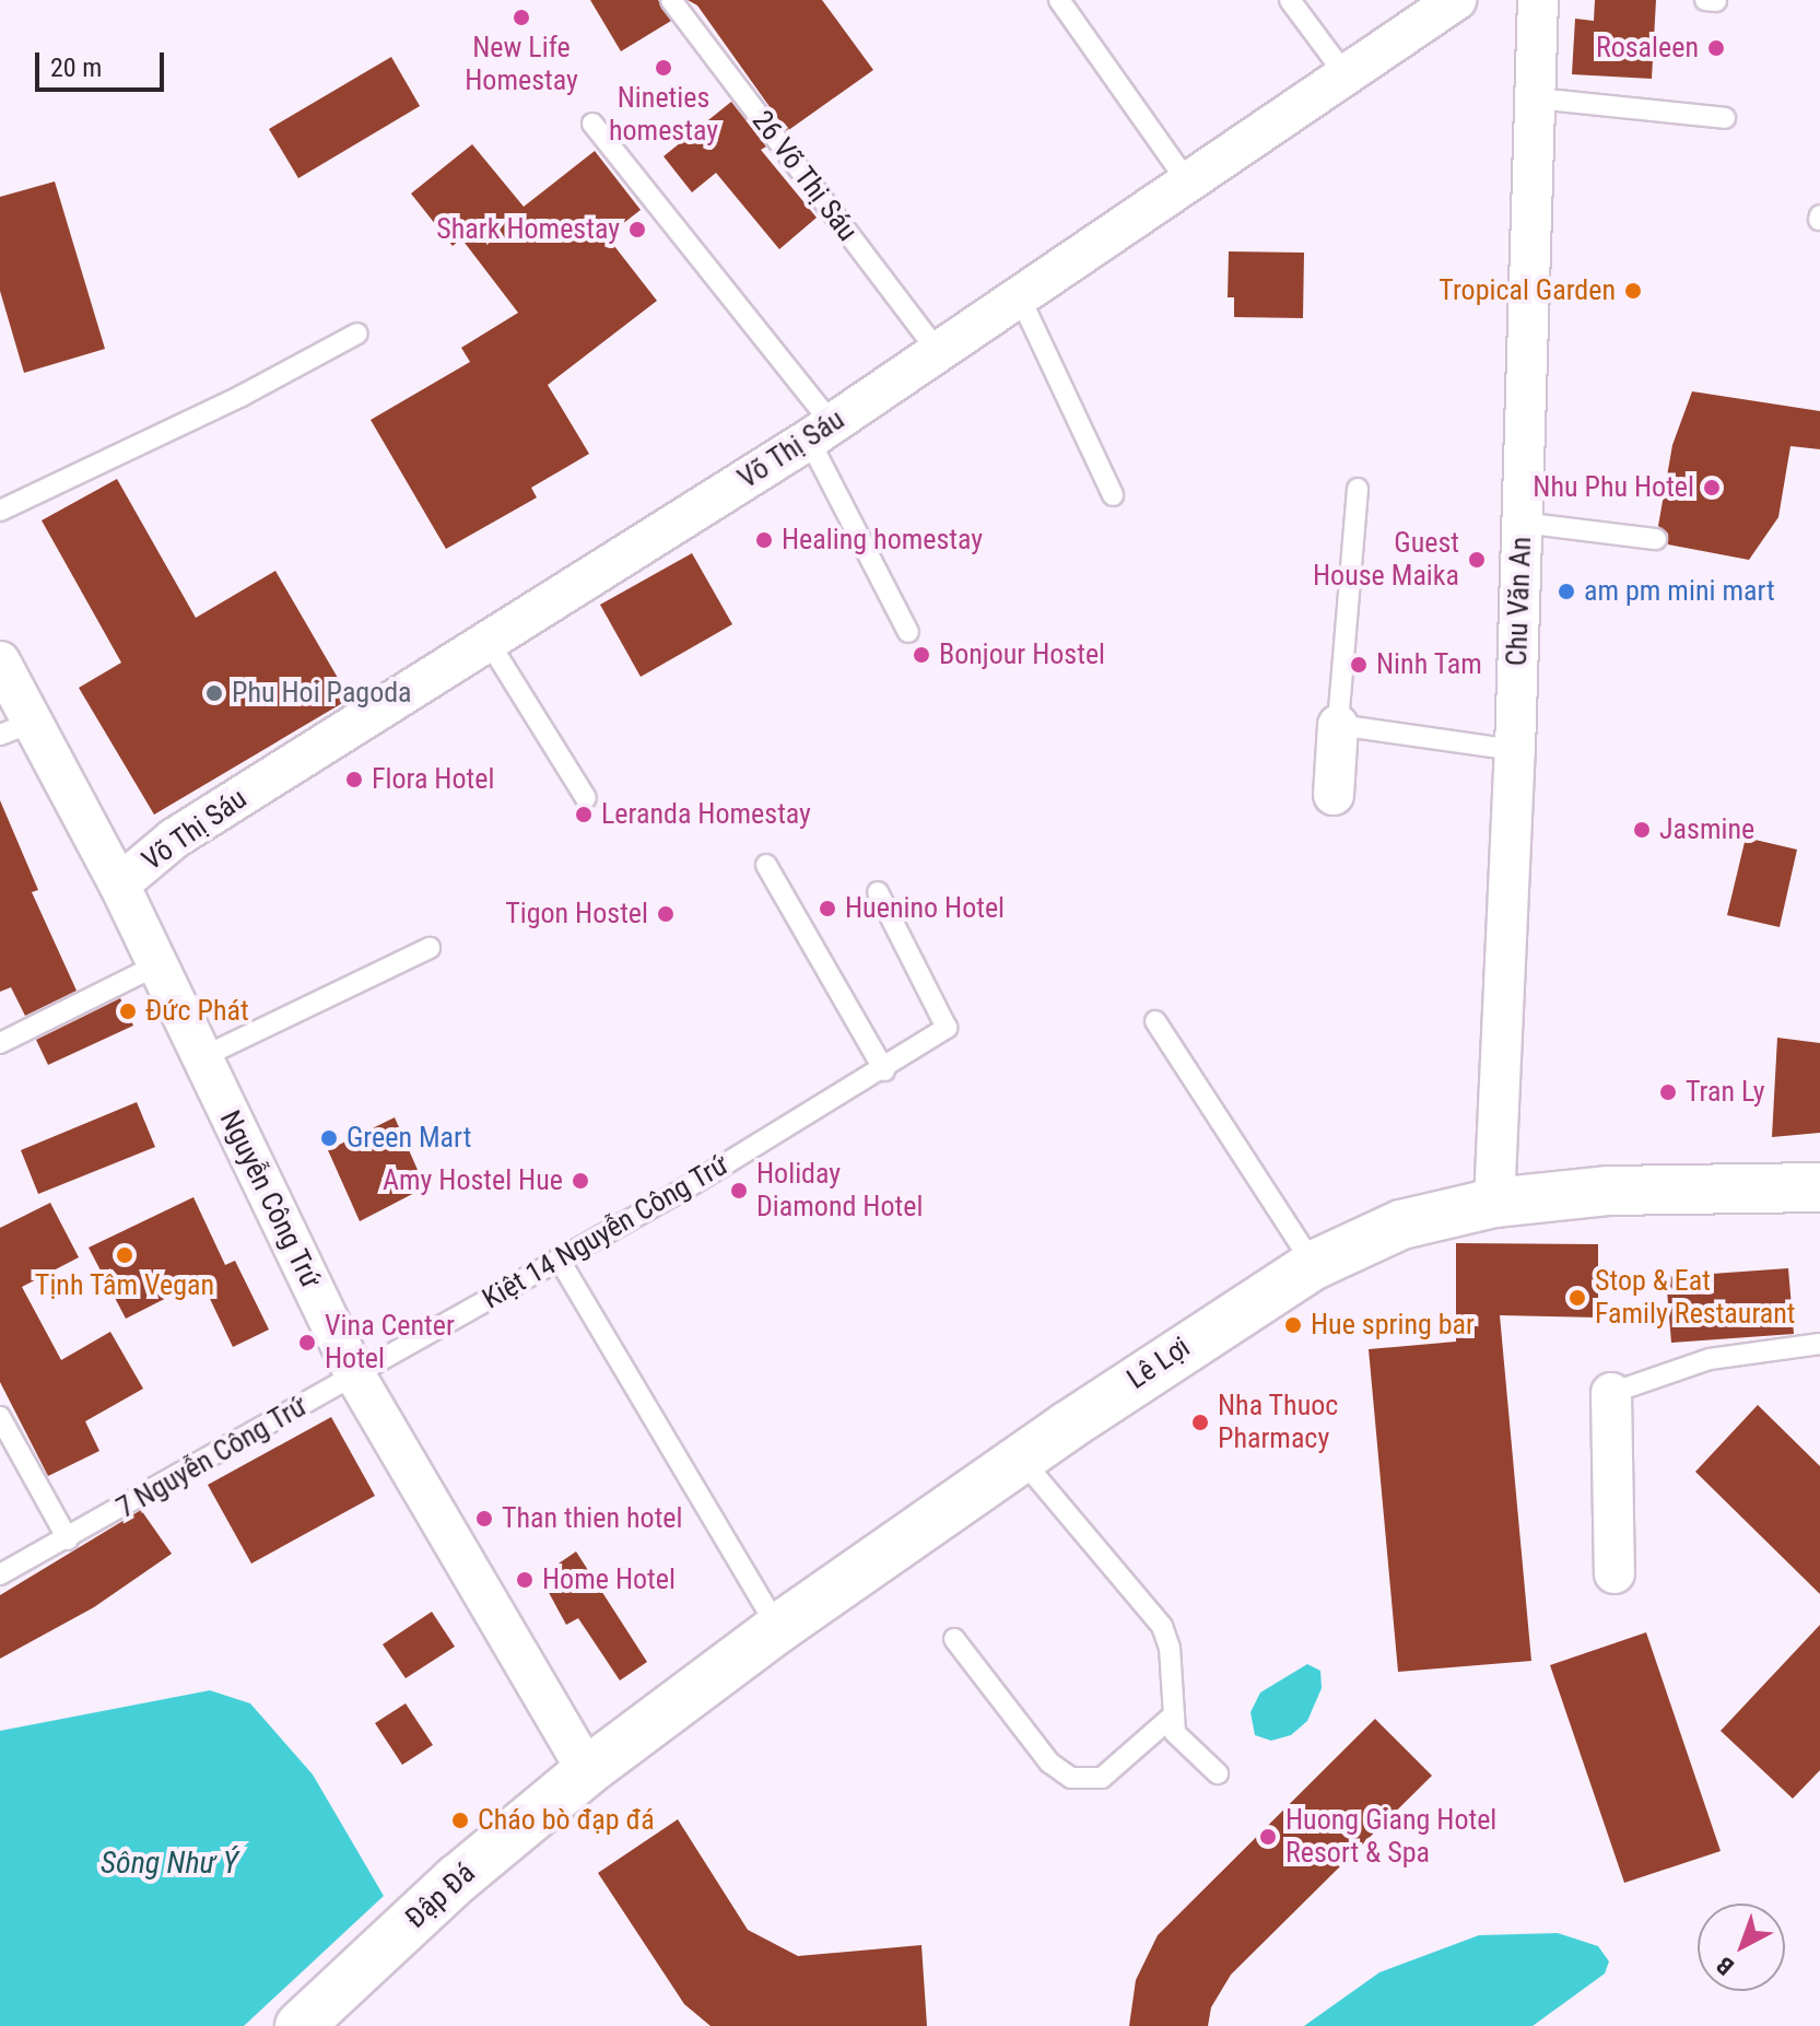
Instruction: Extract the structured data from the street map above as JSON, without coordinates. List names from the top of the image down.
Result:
{
  "streets": {
    "main road": ["Lê Lợi", "Đập Đá"],
    "street": ["Võ Thị Sáu", "Chu Văn An", "Nguyễn Công Trứ"],
    "lane": ["26 Võ Thị Sáu", "Kiệt 14 Nguyễn Công Trứ", "7 Nguyễn Công Trứ"]
  },
  "crossings": [
    ["26 Võ Thị Sáu", "Võ Thị Sáu"],
    ["Võ Thị Sáu", "Nguyễn Công Trứ"],
    ["Chu Văn An", "Lê Lợi"],
    ["Nguyễn Công Trứ", "Kiệt 14 Nguyễn Công Trứ"],
    ["Nguyễn Công Trứ", "Lê Lợi"],
    ["Nguyễn Công Trứ", "7 Nguyễn Công Trứ"],
    ["Nguyễn Công Trứ", "Đập Đá"],
    ["Kiệt 14 Nguyễn Công Trứ", "7 Nguyễn Công Trứ"],
    ["Lê Lợi", "Đập Đá"]
  ],
  "water": ["Sông Như Ý"],
  "places": [
    "New Life Homestay",
    "Rosaleen",
    "Nineties homestay",
    "Shark Homestay",
    "Tropical Garden",
    "Nhu Phu Hotel",
    "Healing homestay",
    "Guest House Maika",
    "am pm mini mart",
    "Bonjour Hostel",
    "Ninh Tam",
    "Phu Hoi Pagoda",
    "Flora Hotel",
    "Leranda Homestay",
    "Jasmine",
    "Huenino Hotel",
    "Tigon Hostel",
    "Đức Phát",
    "Tran Ly",
    "Green Mart",
    "Amy Hostel Hue",
    "Holiday Diamond Hotel",
    "Tịnh Tâm Vegan",
    "Stop & Eat Family Restaurant",
    "Hue spring bar",
    "Vina Center Hotel",
    "Nha Thuoc Pharmacy",
    "Than thien hotel",
    "Home Hotel",
    "Cháo bò đạp đá",
    "Huong Giang Hotel Resort & Spa"
  ],
  "scale_bar": "20 m",
  "north": "bottom left"
}
